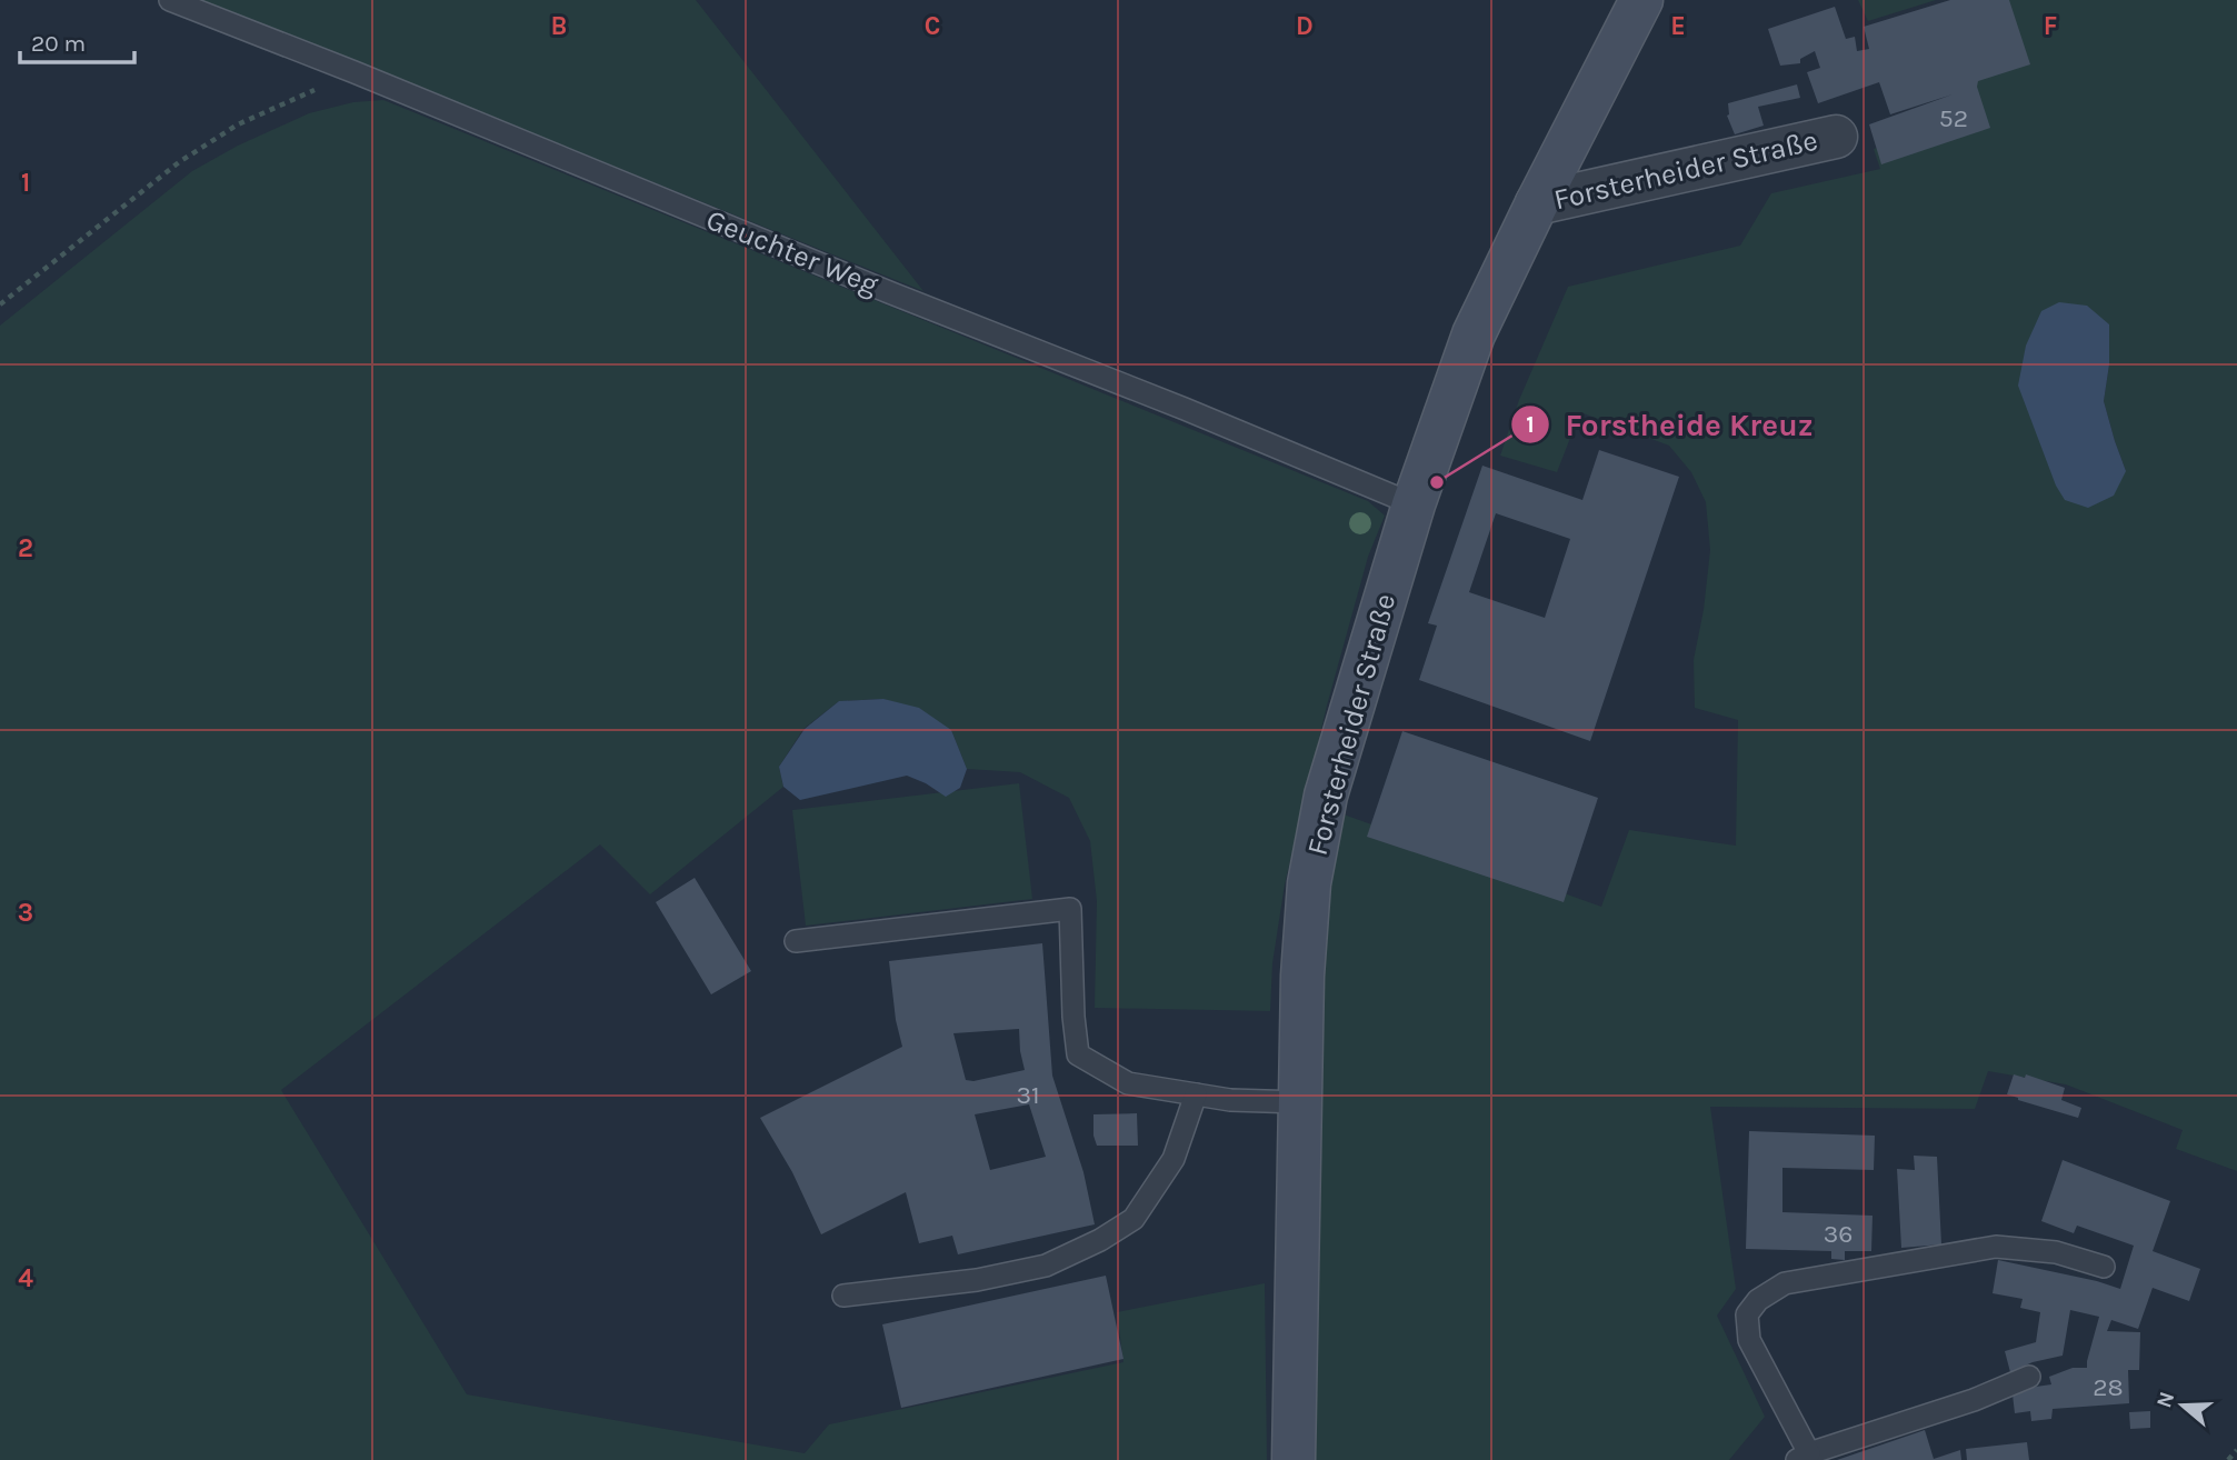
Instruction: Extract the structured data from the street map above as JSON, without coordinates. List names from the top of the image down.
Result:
{
  "streets": {
    "street": ["Forsterheider Straße"],
    "lane": ["Geuchter Weg"]
  },
  "crossings": [
    ["Forsterheider Straße", "Geuchter Weg"]
  ],
  "places": ["Forstheide Kreuz"],
  "house_numbers": [
    "52",
    "31",
    "36",
    "28"
  ],
  "scale_bar": "20 m",
  "north": "left",
  "grid": {
    "columns": [
      "B",
      "C",
      "D",
      "E",
      "F"
    ],
    "rows": [
      "1",
      "2",
      "3",
      "4"
    ]
  }
}
